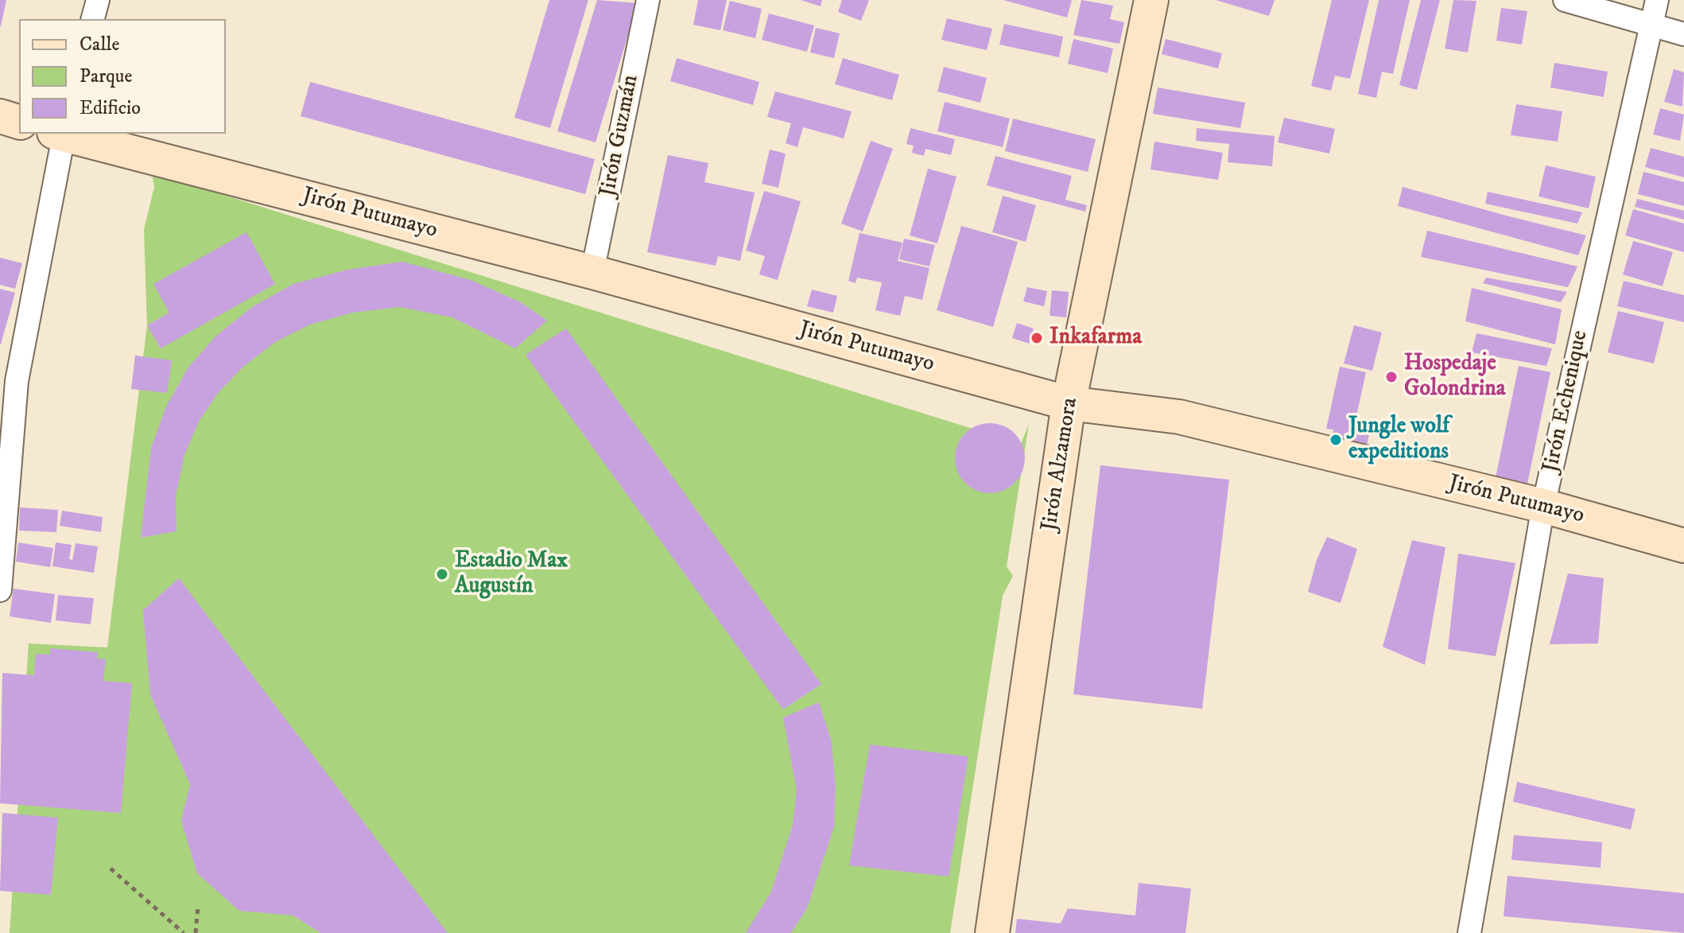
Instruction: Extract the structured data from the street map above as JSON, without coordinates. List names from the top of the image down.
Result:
{
  "streets": {
    "street": [
      "Jirón Guzmán",
      "Jirón Putumayo",
      "Jirón Echenique",
      "Jirón Alzamora"
    ]
  },
  "crossings": [
    ["Jirón Guzmán", "Jirón Putumayo"],
    ["Jirón Putumayo", "Jirón Echenique"],
    ["Jirón Putumayo", "Jirón Alzamora"]
  ],
  "places": [
    "Inkafarma",
    "Hospedaje Golondrina",
    "Jungle wolf expeditions",
    "Estadio Max Augustín"
  ],
  "legend": ["Calle", "Parque", "Edificio"]
}
